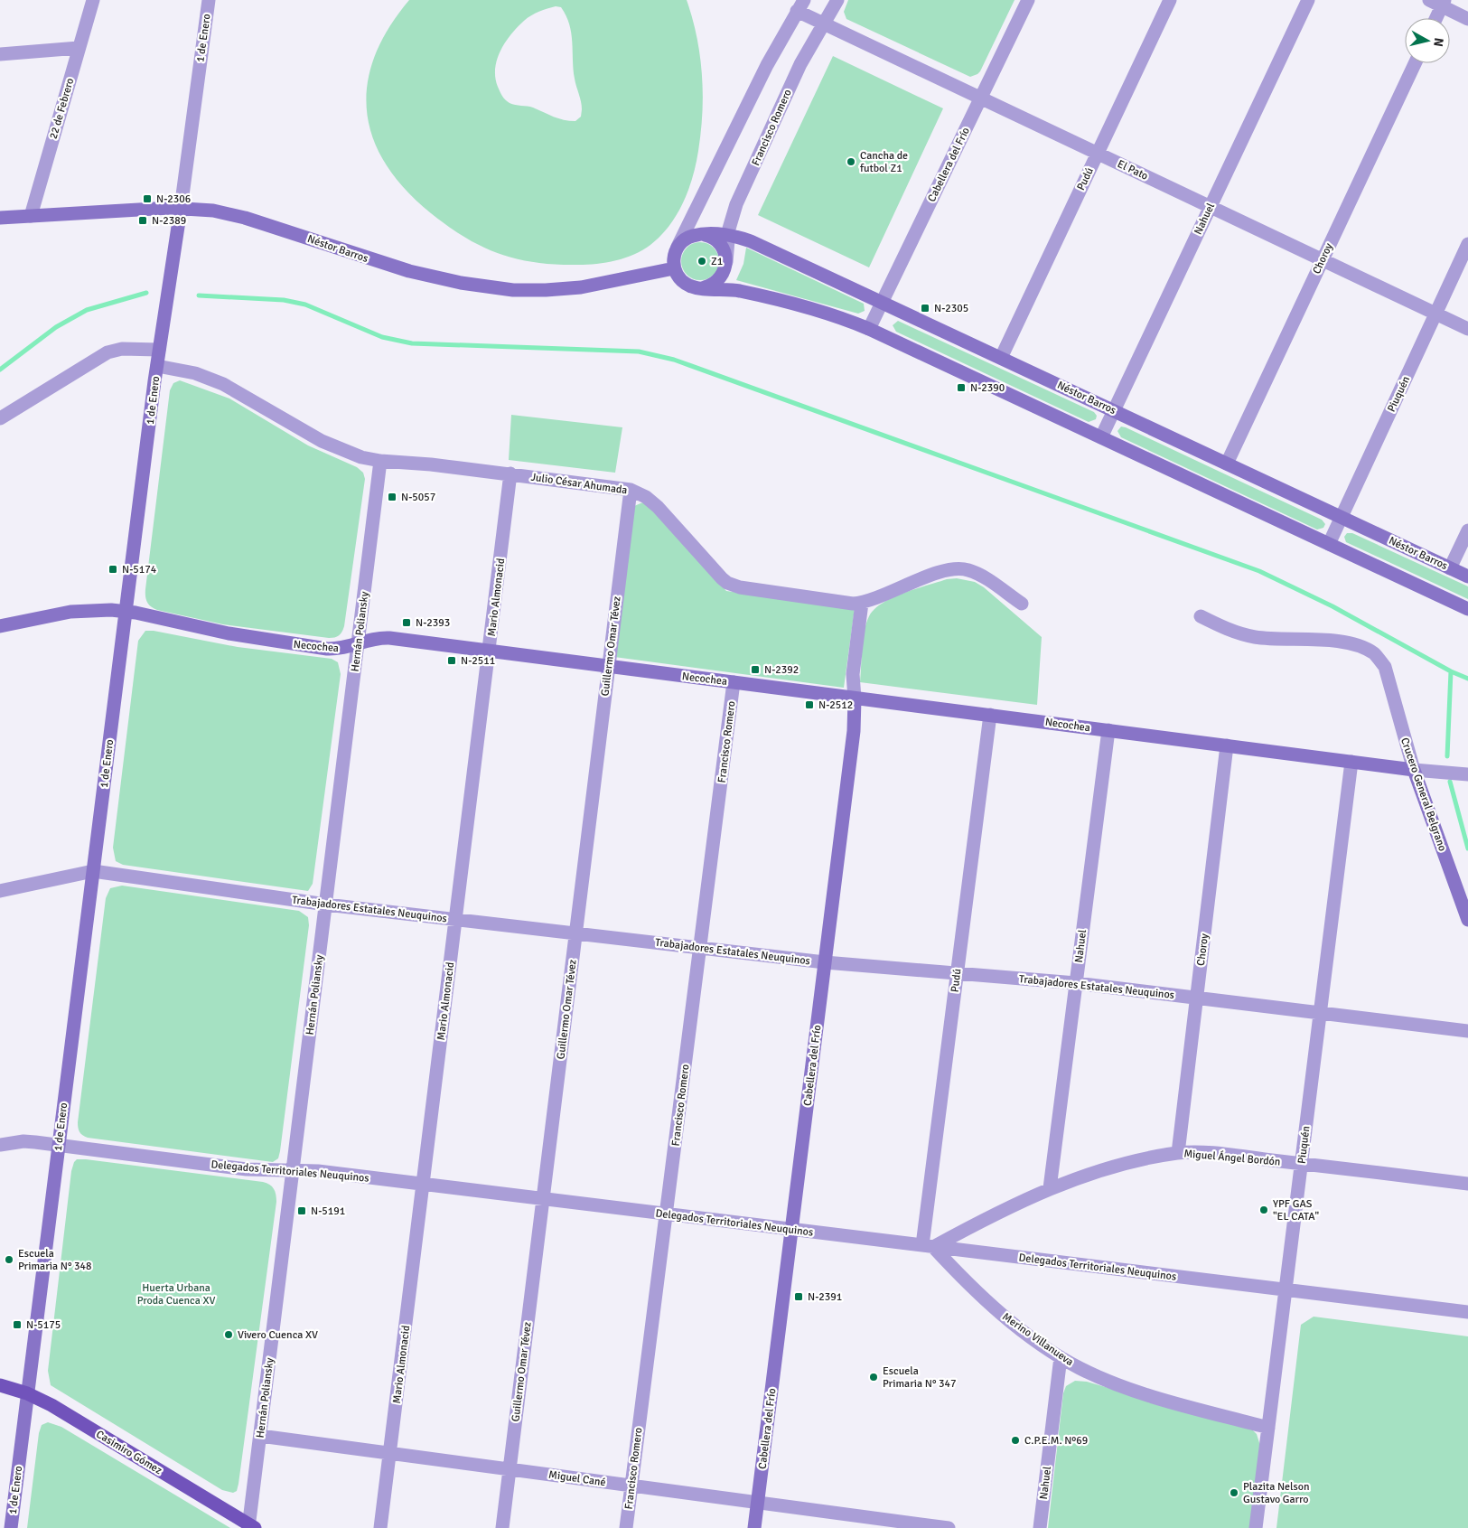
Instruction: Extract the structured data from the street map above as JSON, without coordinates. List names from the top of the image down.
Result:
{
  "streets": {
    "main road": ["Casimiro Gómez"],
    "street": [
      "1 de Enero",
      "22 de Febrero",
      "Francisco Romero",
      "Cabellera del Frío",
      "El Pato",
      "Pudú",
      "Nahuel",
      "Néstor Barros",
      "Choroy",
      "Piuquén",
      "Julio César Ahumada",
      "Mario Almonacid",
      "Hernán Poliansky",
      "Necochea",
      "Guillermo Omar Tévez",
      "Crucero General Belgrano",
      "Trabajadores Estatales Neuquinos",
      "Miguel Ángel Bordón",
      "Delegados Territoriales Neuquinos",
      "Merino Villanueva",
      "Miguel Cané"
    ]
  },
  "crossings": [
    ["1 de Enero", "Néstor Barros"],
    ["1 de Enero", "Julio César Ahumada"],
    ["1 de Enero", "Necochea"],
    ["1 de Enero", "Trabajadores Estatales Neuquinos"],
    ["1 de Enero", "Delegados Territoriales Neuquinos"],
    ["1 de Enero", "Casimiro Gómez"],
    ["22 de Febrero", "Néstor Barros"],
    ["Francisco Romero", "El Pato"],
    ["Francisco Romero", "Néstor Barros"],
    ["Francisco Romero", "Necochea"],
    ["Francisco Romero", "Trabajadores Estatales Neuquinos"],
    ["Francisco Romero", "Delegados Territoriales Neuquinos"],
    ["Francisco Romero", "Miguel Cané"],
    ["Cabellera del Frío", "El Pato"],
    ["Cabellera del Frío", "Néstor Barros"],
    ["Cabellera del Frío", "Julio César Ahumada"],
    ["Cabellera del Frío", "Necochea"],
    ["Cabellera del Frío", "Trabajadores Estatales Neuquinos"],
    ["Cabellera del Frío", "Delegados Territoriales Neuquinos"],
    ["Cabellera del Frío", "Miguel Cané"],
    ["El Pato", "Pudú"],
    ["El Pato", "Nahuel"],
    ["El Pato", "Choroy"],
    ["El Pato", "Piuquén"],
    ["Pudú", "Néstor Barros"],
    ["Pudú", "Necochea"],
    ["Pudú", "Trabajadores Estatales Neuquinos"],
    ["Pudú", "Miguel Ángel Bordón"],
    ["Pudú", "Delegados Territoriales Neuquinos"],
    ["Pudú", "Merino Villanueva"],
    ["Nahuel", "Néstor Barros"],
    ["Nahuel", "Necochea"],
    ["Nahuel", "Trabajadores Estatales Neuquinos"],
    ["Nahuel", "Miguel Ángel Bordón"],
    ["Nahuel", "Merino Villanueva"],
    ["Néstor Barros", "Choroy"],
    ["Néstor Barros", "Piuquén"],
    ["Choroy", "Necochea"],
    ["Choroy", "Trabajadores Estatales Neuquinos"],
    ["Choroy", "Miguel Ángel Bordón"],
    ["Piuquén", "Necochea"],
    ["Piuquén", "Trabajadores Estatales Neuquinos"],
    ["Piuquén", "Miguel Ángel Bordón"],
    ["Piuquén", "Delegados Territoriales Neuquinos"],
    ["Piuquén", "Merino Villanueva"],
    ["Julio César Ahumada", "Mario Almonacid"],
    ["Julio César Ahumada", "Hernán Poliansky"],
    ["Julio César Ahumada", "Guillermo Omar Tévez"],
    ["Mario Almonacid", "Necochea"],
    ["Mario Almonacid", "Trabajadores Estatales Neuquinos"],
    ["Mario Almonacid", "Delegados Territoriales Neuquinos"],
    ["Mario Almonacid", "Miguel Cané"],
    ["Hernán Poliansky", "Necochea"],
    ["Hernán Poliansky", "Trabajadores Estatales Neuquinos"],
    ["Hernán Poliansky", "Delegados Territoriales Neuquinos"],
    ["Hernán Poliansky", "Casimiro Gómez"],
    ["Hernán Poliansky", "Miguel Cané"],
    ["Necochea", "Guillermo Omar Tévez"],
    ["Necochea", "Crucero General Belgrano"],
    ["Guillermo Omar Tévez", "Trabajadores Estatales Neuquinos"],
    ["Guillermo Omar Tévez", "Delegados Territoriales Neuquinos"],
    ["Guillermo Omar Tévez", "Miguel Cané"],
    ["Miguel Ángel Bordón", "Delegados Territoriales Neuquinos"],
    ["Miguel Ángel Bordón", "Merino Villanueva"],
    ["Delegados Territoriales Neuquinos", "Merino Villanueva"]
  ],
  "parks": ["Huerta Urbana Proda Cuenca XV"],
  "places": {
    "other": [
      "Cancha de futbol Z1",
      "Z1",
      "YPF GAS \"EL CATA\"",
      "Escuela Primaria N° 348",
      "Vivero Cuenca XV",
      "Escuela Primaria N° 347",
      "C.P.E.M. Nº69",
      "Plazita Nelson Gustavo Garro"
    ],
    "transit": [
      "N-2306",
      "N-2389",
      "N-2305",
      "N-2390",
      "N-5057",
      "N-5174",
      "N-2393",
      "N-2511",
      "N-2392",
      "N-2512",
      "N-5191",
      "N-2391",
      "N-5175"
    ]
  },
  "north": "right"
}
